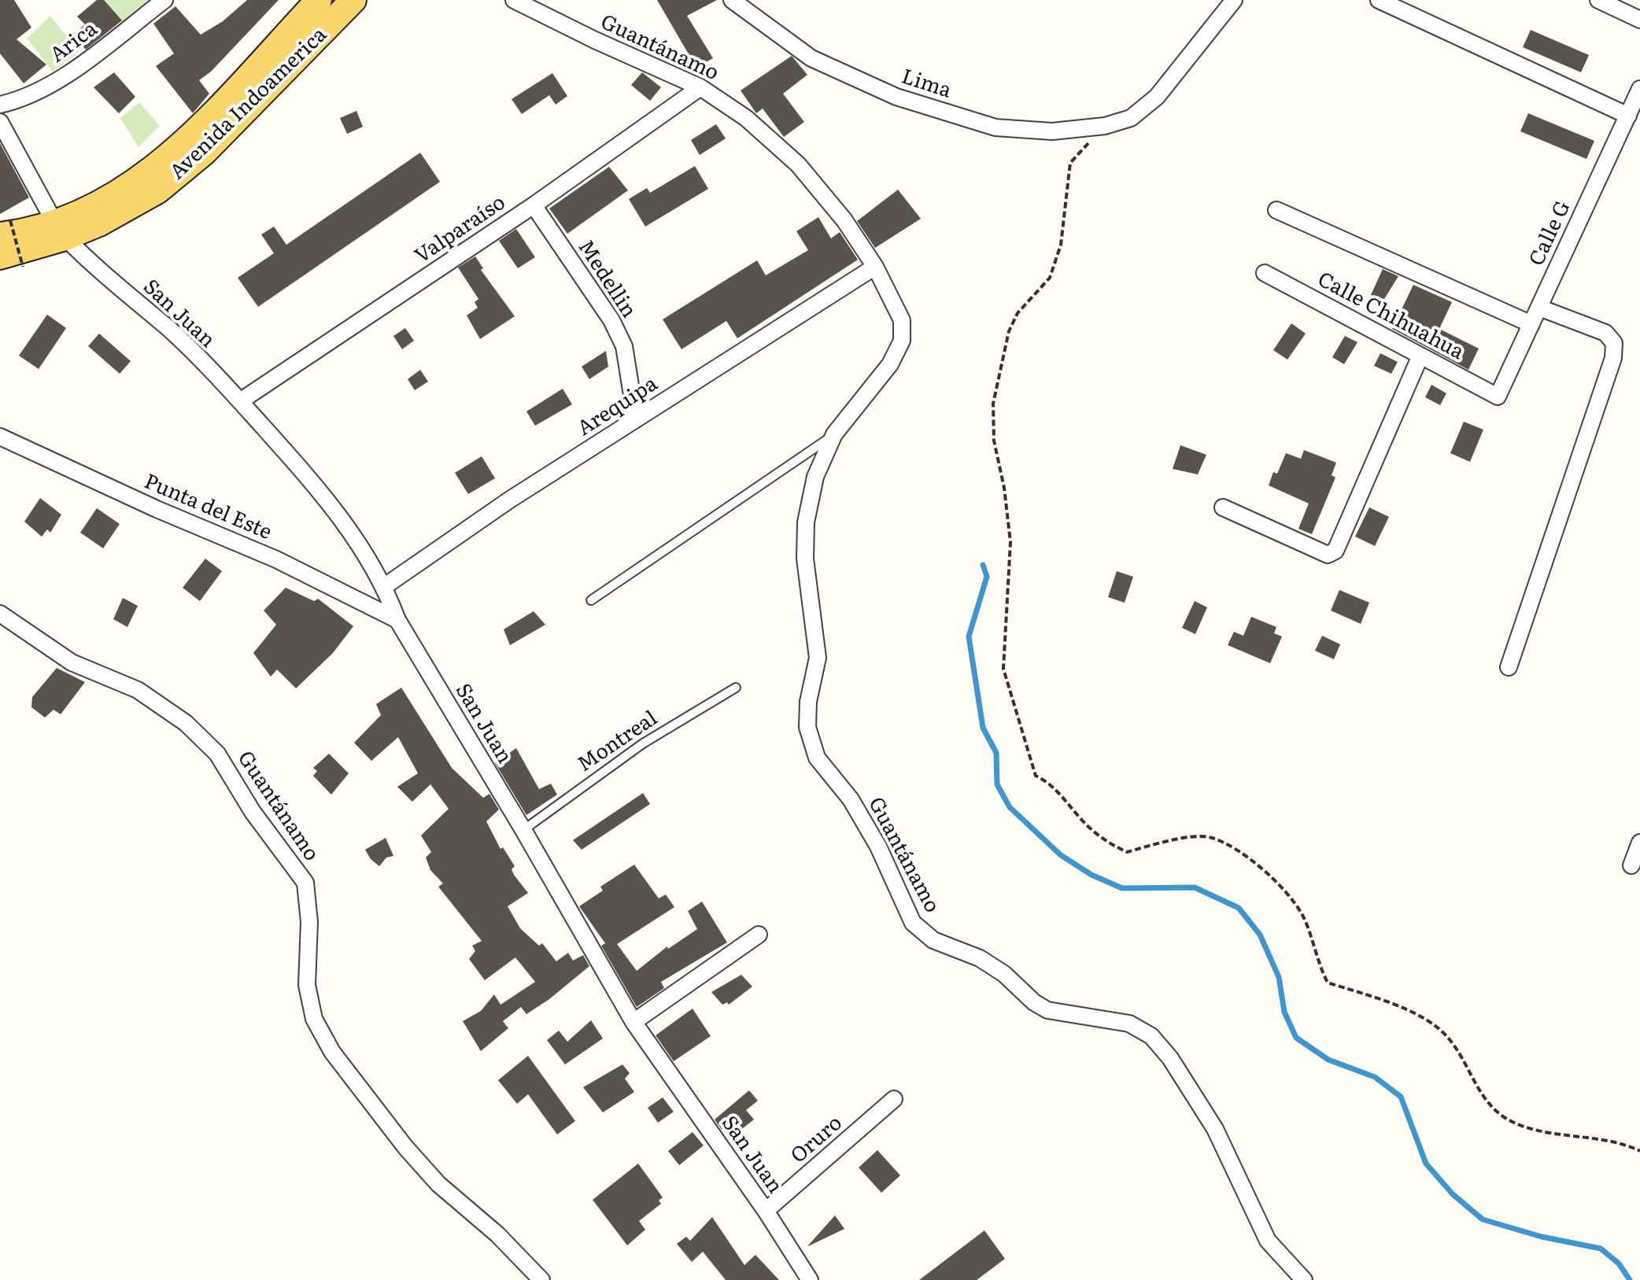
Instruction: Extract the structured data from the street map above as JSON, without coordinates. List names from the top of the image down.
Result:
{
  "streets": {
    "main road": ["Avenida Indoamerica"],
    "street": [
      "Arica",
      "Guantánamo",
      "Lima",
      "Valparaíso",
      "Calle G",
      "Medellin",
      "San Juan",
      "Calle Chihuahua",
      "Arequipa",
      "Punta del Este",
      "Oruro"
    ],
    "lane": ["Montreal"]
  },
  "crossings": [
    ["Guantánamo", "Valparaíso"],
    ["Guantánamo", "Arequipa"],
    ["Avenida Indoamerica", "San Juan"],
    ["Valparaíso", "Medellin"],
    ["Valparaíso", "San Juan"],
    ["Calle G", "Calle Chihuahua"],
    ["Medellin", "Arequipa"],
    ["San Juan", "Arequipa"],
    ["San Juan", "Punta del Este"],
    ["San Juan", "Montreal"],
    ["San Juan", "Oruro"]
  ]
}
